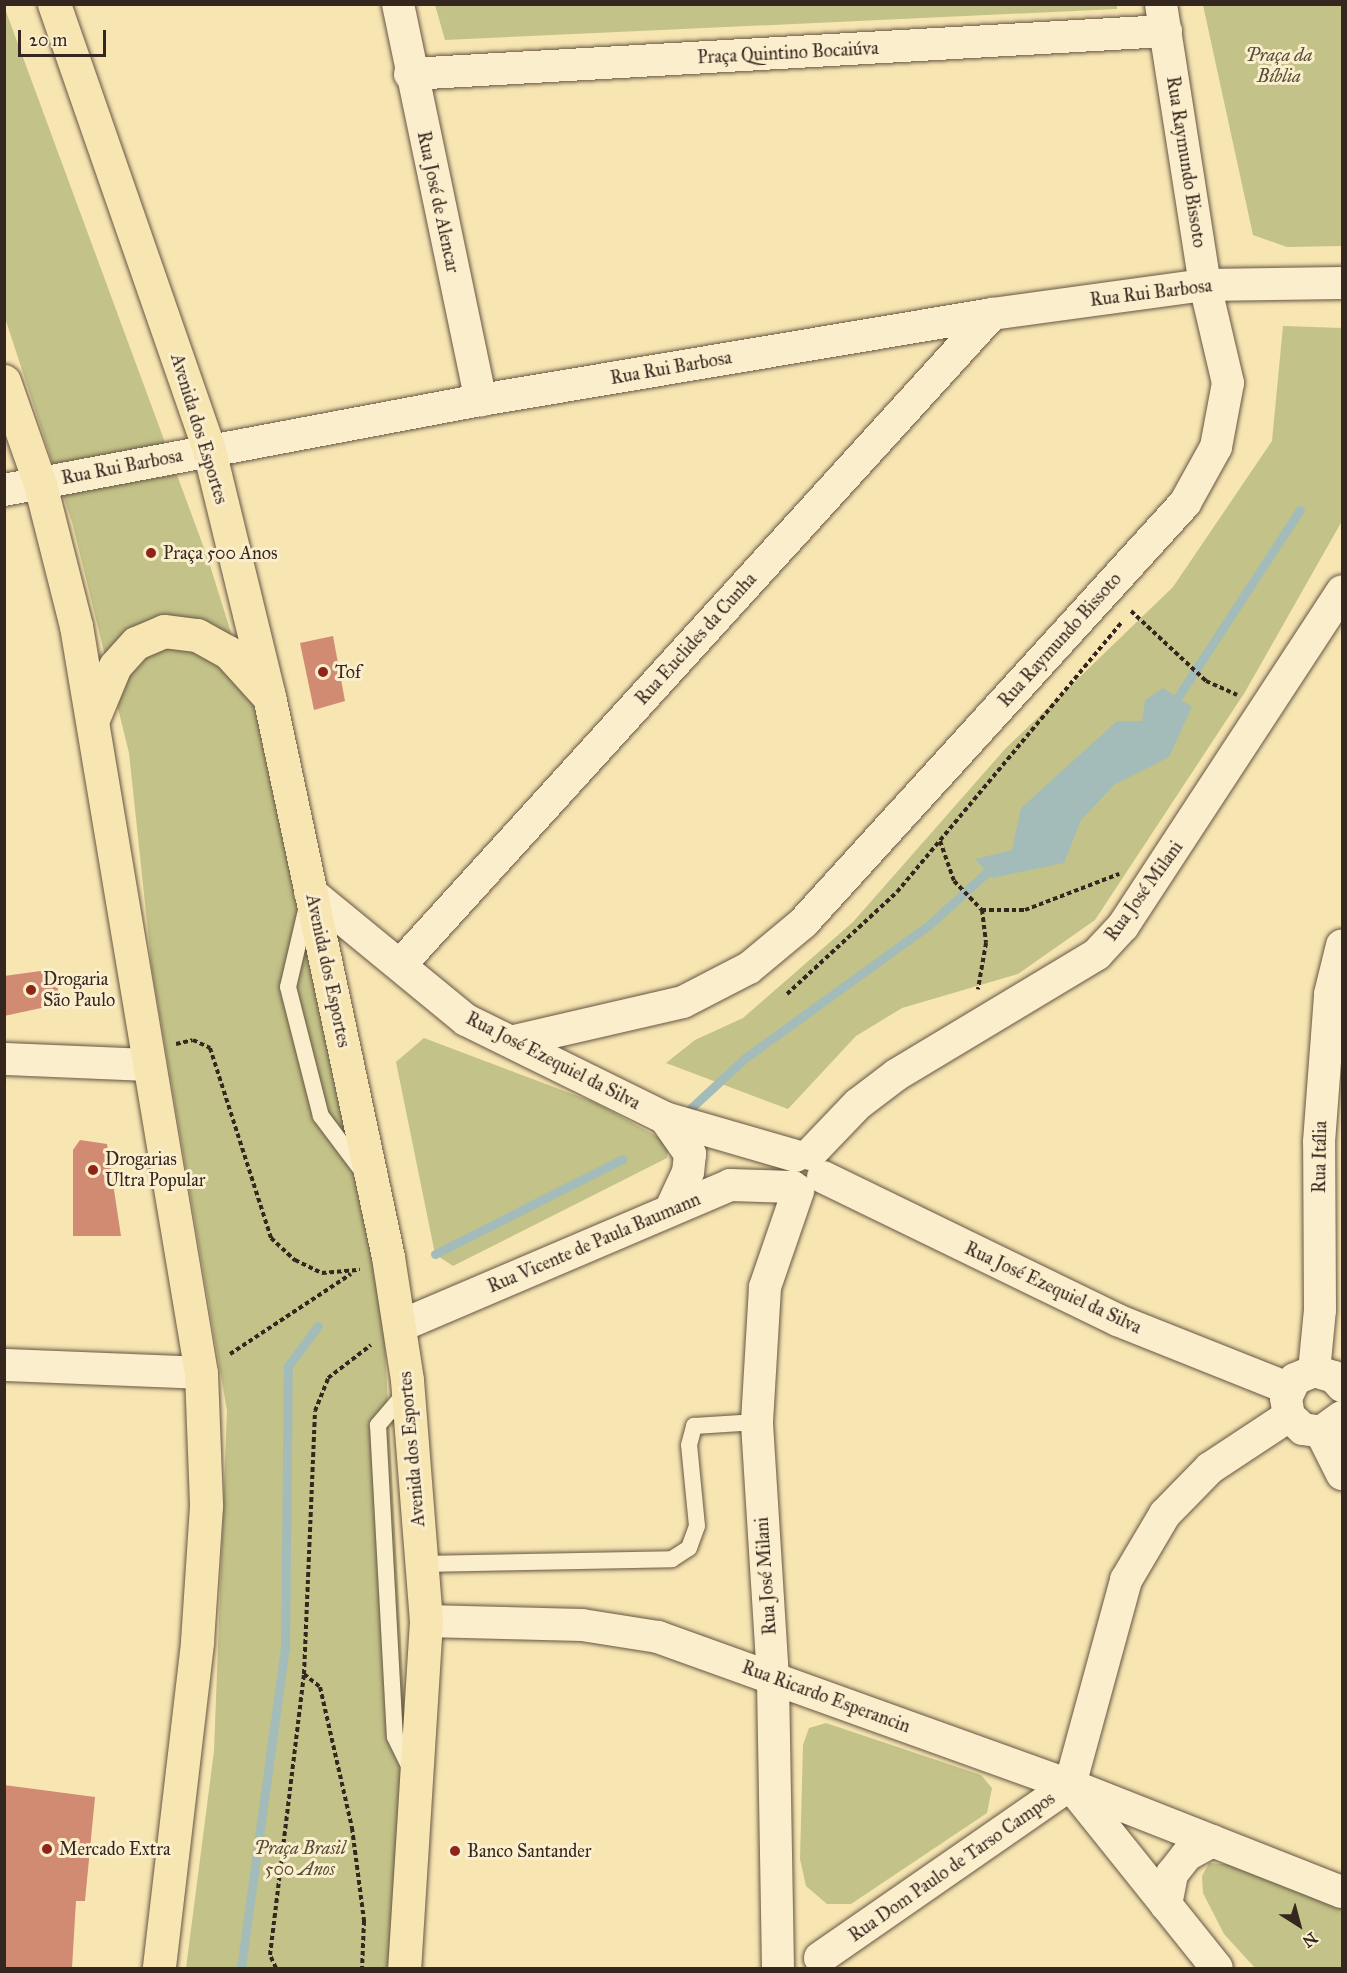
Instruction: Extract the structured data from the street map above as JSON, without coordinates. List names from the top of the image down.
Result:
{
  "streets": {
    "main road": ["Avenida dos Esportes"],
    "street": [
      "Praça Quintino Bocaiúva",
      "Rua Raymundo Bissoto",
      "Rua José de Alencar",
      "Rua Rui Barbosa",
      "Rua Euclides da Cunha",
      "Rua José Milani",
      "Rua José Ezequiel da Silva",
      "Rua Itália",
      "Rua Vicente de Paula Baumann",
      "Rua Ricardo Esperancin",
      "Rua Dom Paulo de Tarso Campos"
    ]
  },
  "crossings": [
    ["Praça Quintino Bocaiúva", "Rua Raymundo Bissoto"],
    ["Praça Quintino Bocaiúva", "Rua José de Alencar"],
    ["Rua Raymundo Bissoto", "Rua Rui Barbosa"],
    ["Rua Raymundo Bissoto", "Rua José Ezequiel da Silva"],
    ["Rua José de Alencar", "Rua Rui Barbosa"],
    ["Rua Rui Barbosa", "Avenida dos Esportes"],
    ["Rua Rui Barbosa", "Rua Euclides da Cunha"],
    ["Avenida dos Esportes", "Rua José Ezequiel da Silva"],
    ["Avenida dos Esportes", "Rua Vicente de Paula Baumann"],
    ["Avenida dos Esportes", "Rua Ricardo Esperancin"],
    ["Rua Euclides da Cunha", "Rua José Ezequiel da Silva"],
    ["Rua José Milani", "Rua José Ezequiel da Silva"],
    ["Rua José Milani", "Rua Vicente de Paula Baumann"],
    ["Rua José Milani", "Rua Ricardo Esperancin"],
    ["Rua José Ezequiel da Silva", "Rua Vicente de Paula Baumann"],
    ["Rua José Ezequiel da Silva", "Rua Dom Paulo de Tarso Campos"],
    ["Rua Itália", "Rua Dom Paulo de Tarso Campos"],
    ["Rua Ricardo Esperancin", "Rua Dom Paulo de Tarso Campos"]
  ],
  "parks": ["Praça da Bíblia", "Praça Brasil 500 Anos"],
  "places": [
    "Praça 500 Anos",
    "Tof",
    "Drogaria São Paulo",
    "Drogarias Ultra Popular",
    "Mercado Extra",
    "Banco Santander"
  ],
  "scale_bar": "20 m",
  "north": "bottom right"
}
